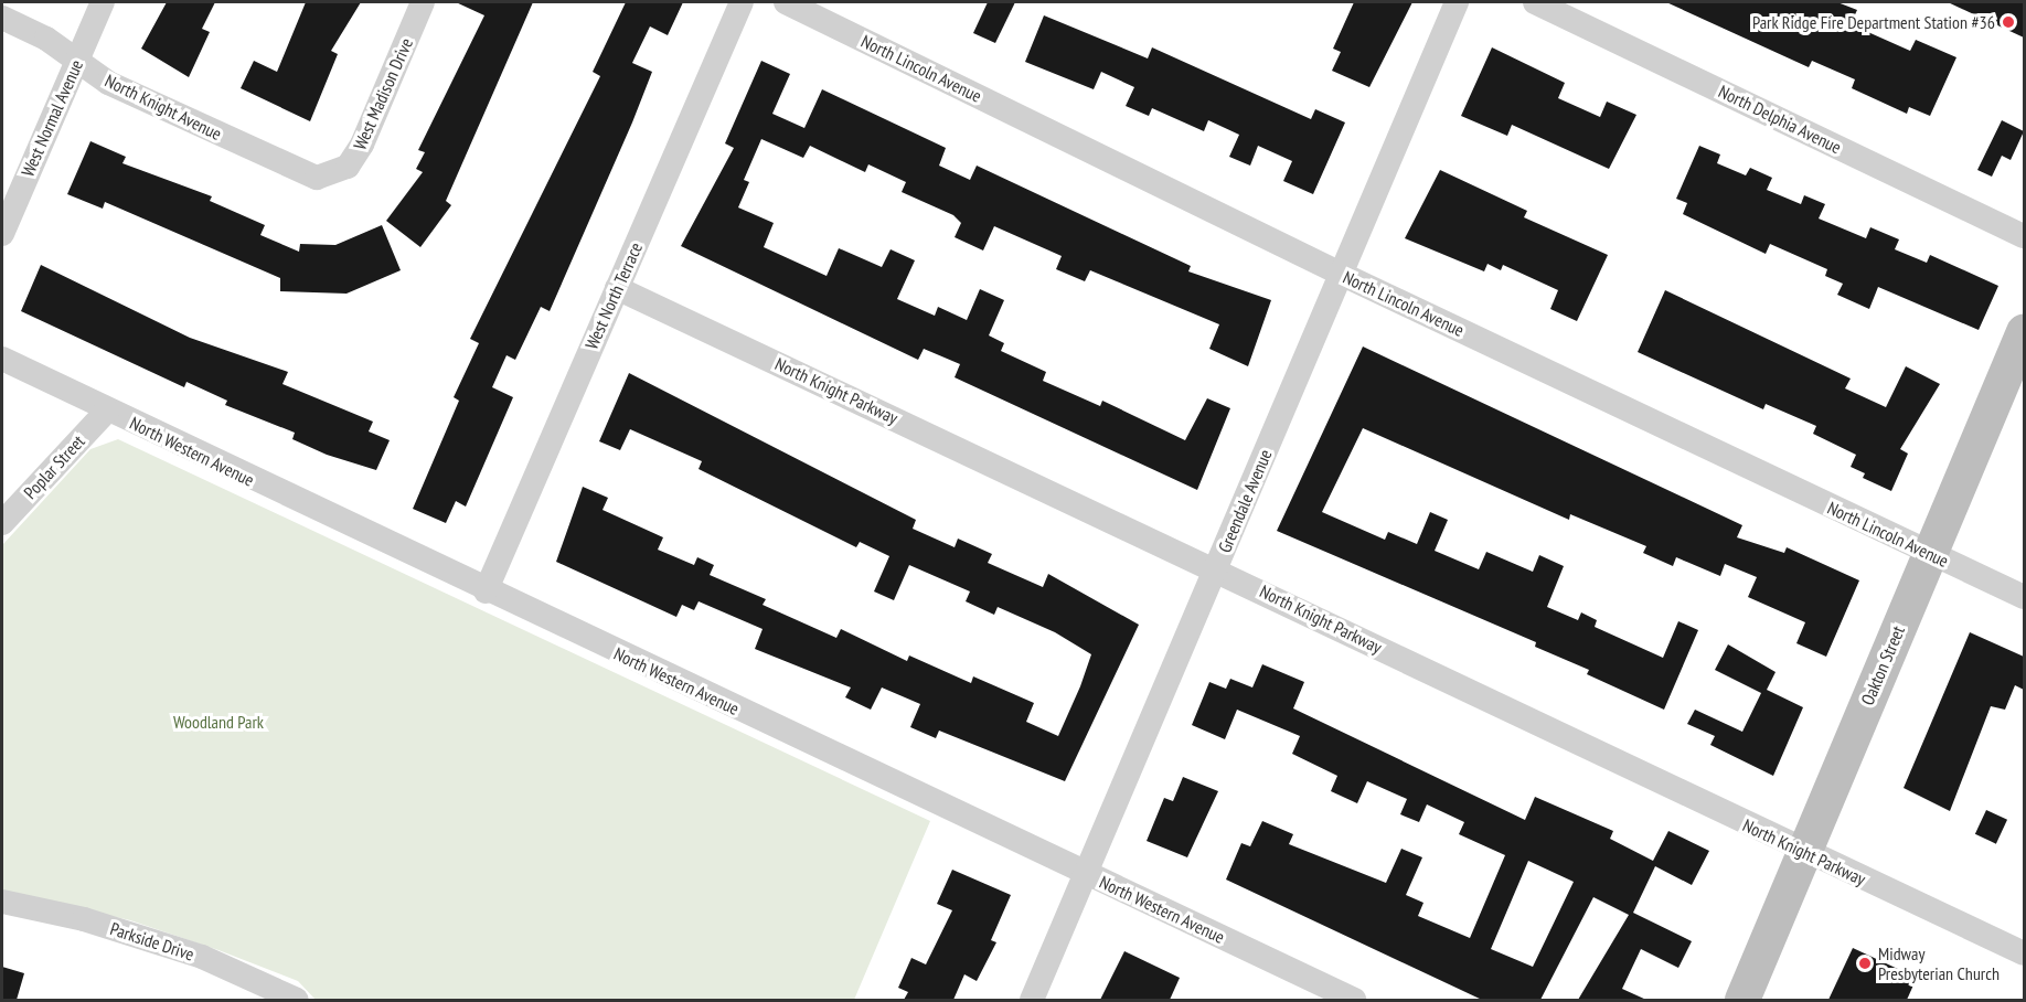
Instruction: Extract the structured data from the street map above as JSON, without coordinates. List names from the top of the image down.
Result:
{
  "streets": {
    "main road": ["Oakton Street"],
    "street": [
      "North Lincoln Avenue",
      "West Madison Drive",
      "North Knight Avenue",
      "West Normal Avenue",
      "North Delphia Avenue",
      "West North Terrace",
      "North Knight Parkway",
      "North Western Avenue",
      "Poplar Street",
      "Greendale Avenue",
      "Parkside Drive"
    ]
  },
  "crossings": [
    ["North Lincoln Avenue", "Greendale Avenue"],
    ["North Lincoln Avenue", "Oakton Street"],
    ["West Madison Drive", "North Knight Avenue"],
    ["North Knight Avenue", "West Normal Avenue"],
    ["West North Terrace", "North Knight Parkway"],
    ["West North Terrace", "North Western Avenue"],
    ["North Knight Parkway", "Greendale Avenue"],
    ["North Knight Parkway", "Oakton Street"],
    ["North Western Avenue", "Poplar Street"],
    ["North Western Avenue", "Greendale Avenue"]
  ],
  "parks": ["Woodland Park"],
  "places": ["Park Ridge Fire Department Station #36", "Midway Presbyterian Church"]
}
